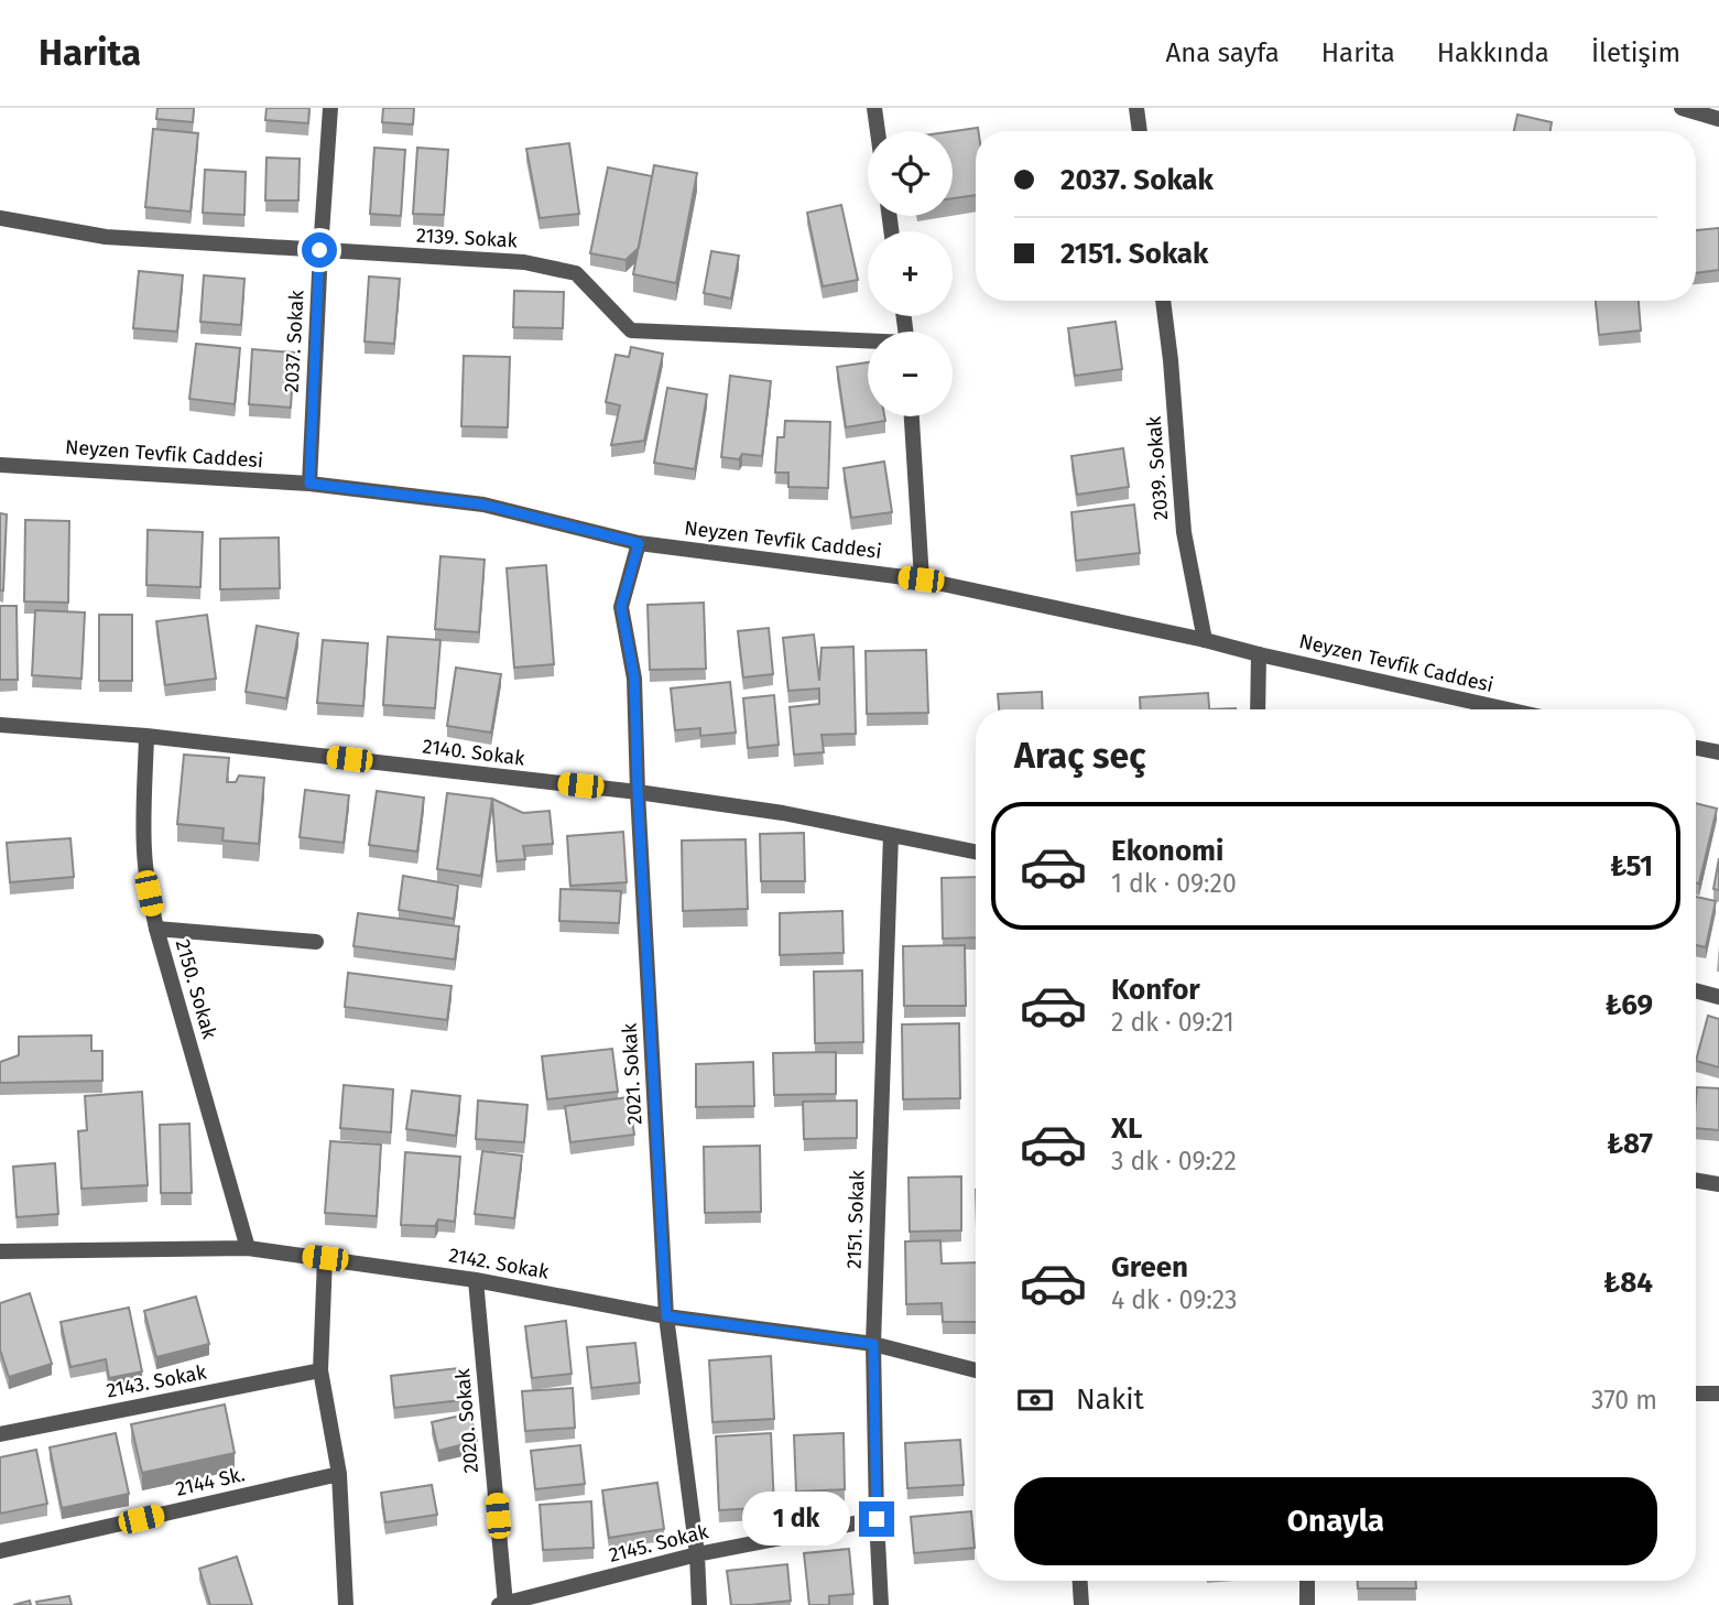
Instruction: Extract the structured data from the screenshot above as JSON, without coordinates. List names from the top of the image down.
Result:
{
  "streets": {
    "street": [
      "2139. Sokak",
      "2037. Sokak",
      "Neyzen Tevfik Caddesi",
      "2039. Sokak",
      "2140. Sokak",
      "2150. Sokak",
      "2021. Sokak",
      "2151. Sokak",
      "2142. Sokak",
      "2143. Sokak",
      "2020. Sokak",
      "2144 Sk.",
      "2145. Sokak"
    ]
  },
  "crossings": [
    ["2139. Sokak", "2037. Sokak"],
    ["2037. Sokak", "Neyzen Tevfik Caddesi"],
    ["Neyzen Tevfik Caddesi", "2039. Sokak"],
    ["Neyzen Tevfik Caddesi", "2021. Sokak"],
    ["2140. Sokak", "2150. Sokak"],
    ["2140. Sokak", "2021. Sokak"],
    ["2140. Sokak", "2151. Sokak"],
    ["2150. Sokak", "2142. Sokak"],
    ["2021. Sokak", "2142. Sokak"],
    ["2021. Sokak", "2145. Sokak"],
    ["2151. Sokak", "2142. Sokak"],
    ["2151. Sokak", "2145. Sokak"],
    ["2142. Sokak", "2020. Sokak"],
    ["2020. Sokak", "2145. Sokak"]
  ],
  "page": {
    "header": "Harita",
    "nav": [
      "Ana sayfa",
      "Harita",
      "Hakkında",
      "İletişim"
    ],
    "map_buttons": ["+", "−"],
    "banner": ["2037. Sokak", "2151. Sokak"],
    "heading": "Araç seç",
    "list": [
      {
        "name": "Ekonomi",
        "note": "1 dk · 09:20",
        "value": "₺51"
      },
      {
        "name": "Konfor",
        "note": "2 dk · 09:21",
        "value": "₺69"
      },
      {
        "name": "XL",
        "note": "3 dk · 09:22",
        "value": "₺87"
      },
      {
        "name": "Green",
        "note": "4 dk · 09:23",
        "value": "₺84"
      }
    ],
    "pay": ["Nakit", "370 m"],
    "buttons": "Onayla",
    "bubble": "1 dk"
  }
}
